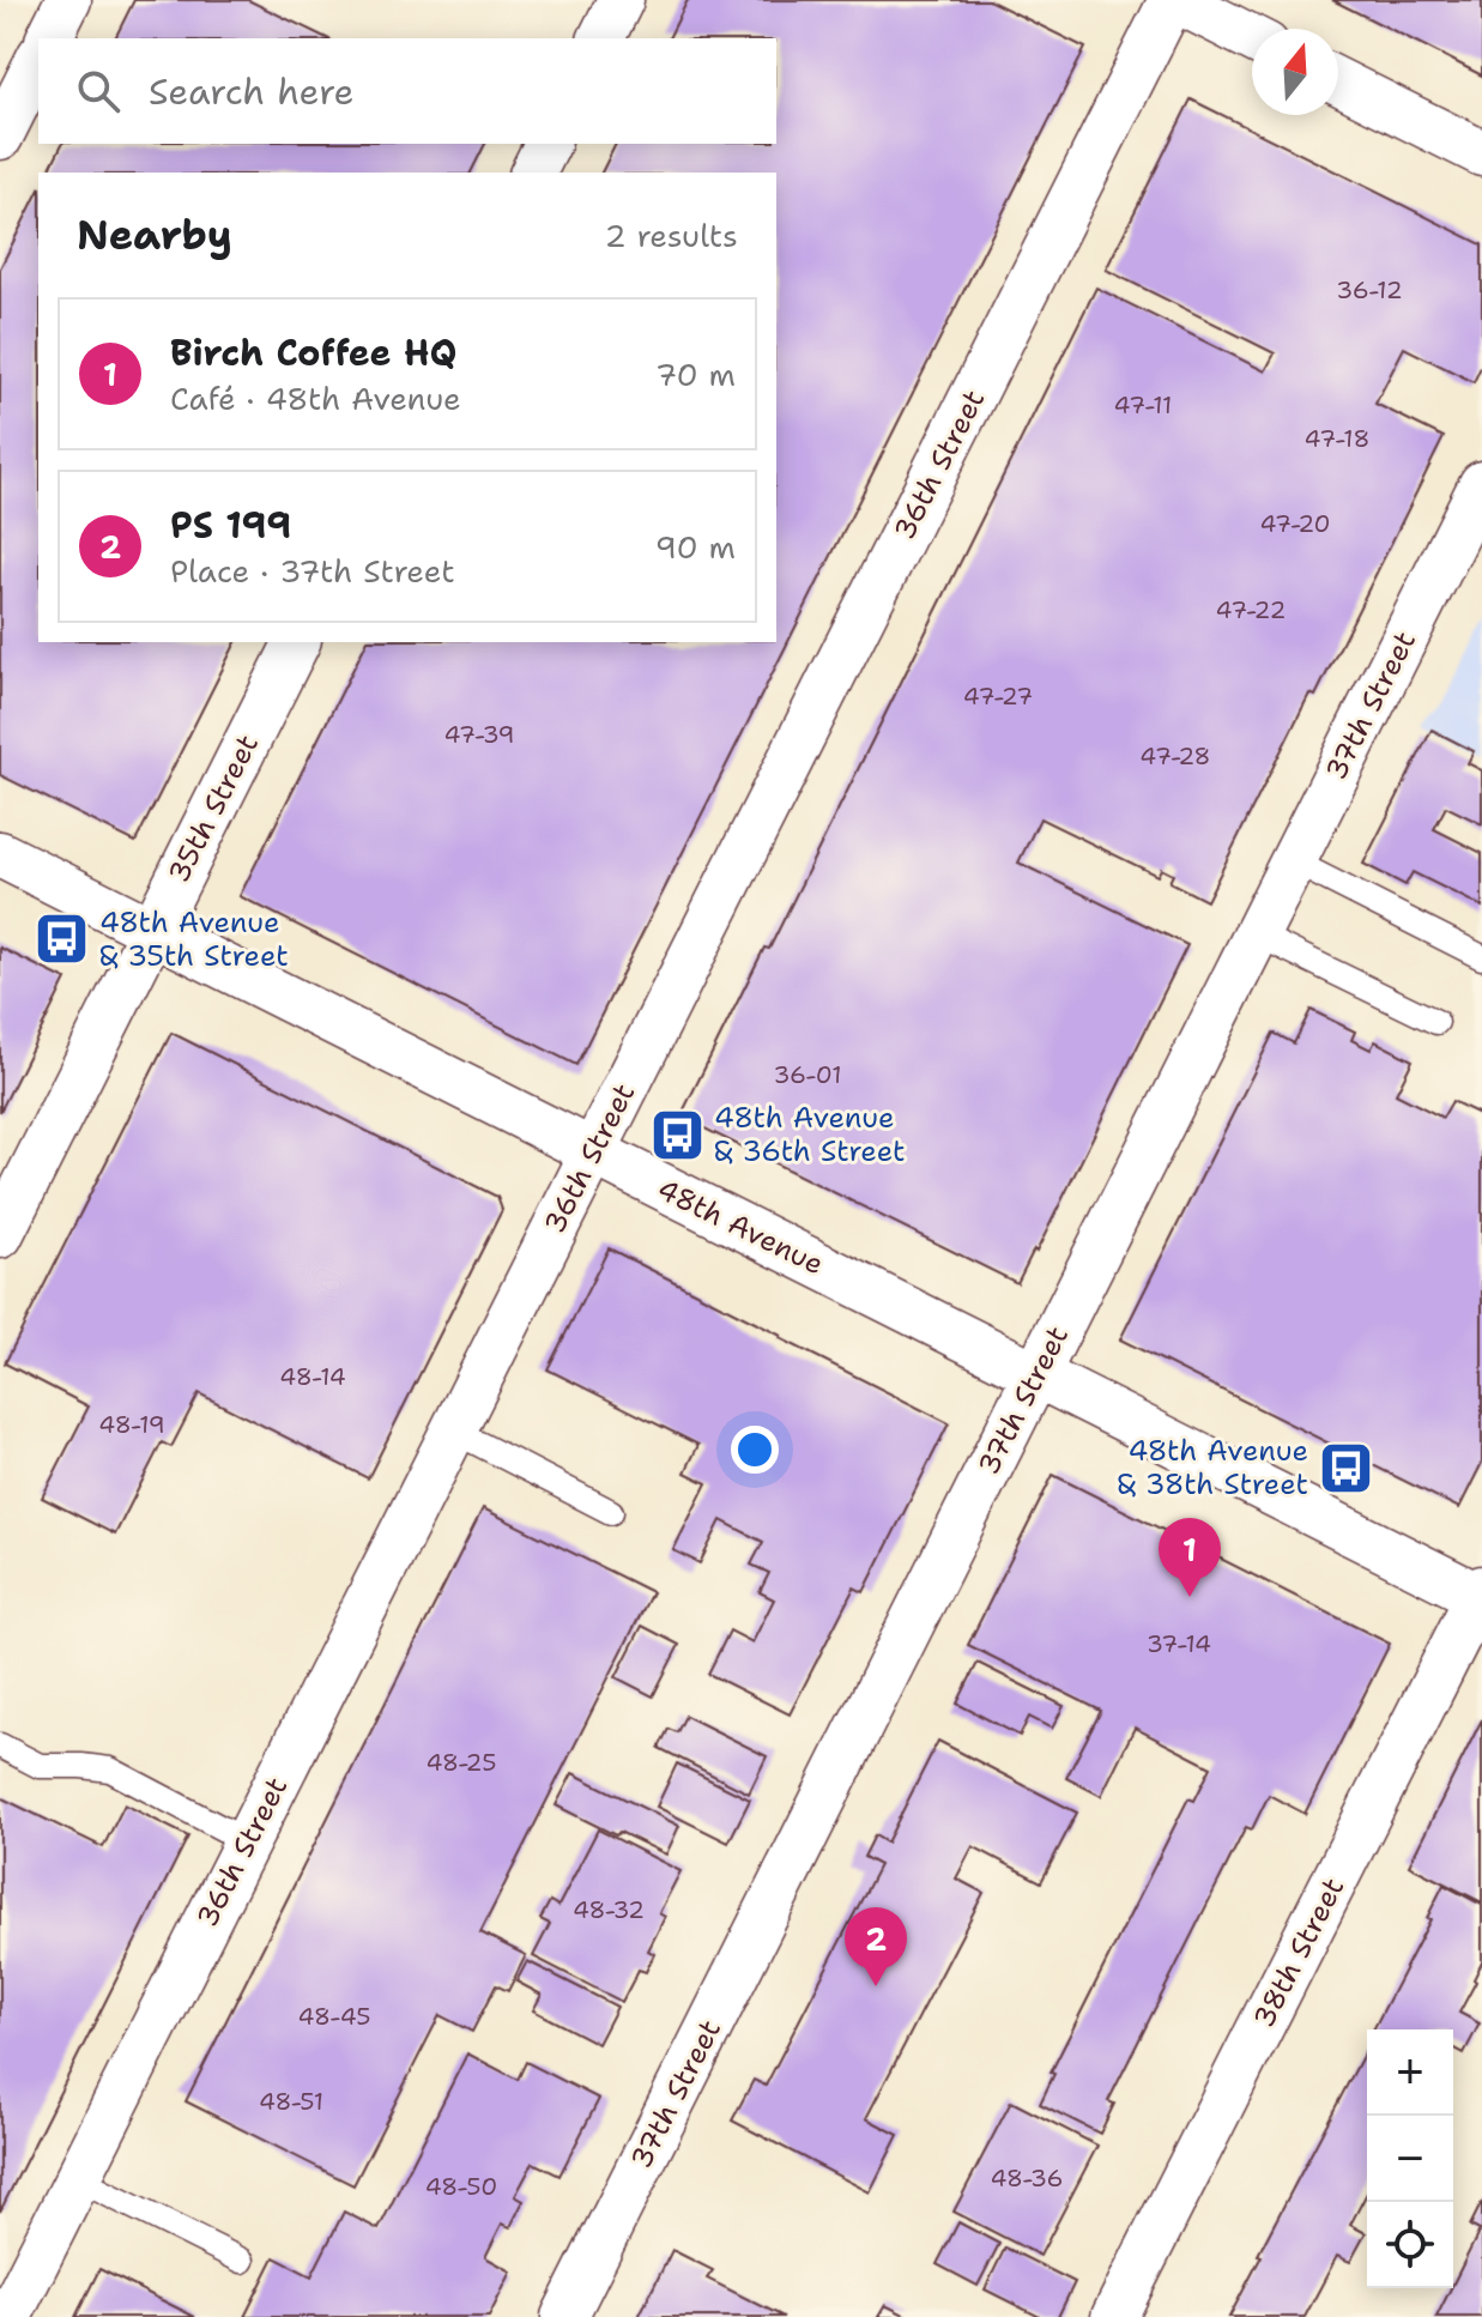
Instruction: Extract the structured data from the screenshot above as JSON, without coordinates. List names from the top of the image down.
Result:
{
  "streets": {
    "street": [
      "36th Street",
      "37th Street",
      "35th Street",
      "48th Avenue",
      "38th Street"
    ]
  },
  "crossings": [
    ["36th Street", "48th Avenue"],
    ["37th Street", "48th Avenue"],
    ["35th Street", "48th Avenue"],
    ["48th Avenue", "38th Street"]
  ],
  "places": {
    "bus stop": ["48th Avenue & 35th Street", "48th Avenue & 36th Street", "48th Avenue & 38th Street"]
  },
  "house_numbers": [
    "36-12",
    "47-11",
    "47-18",
    "47-20",
    "47-22",
    "47-27",
    "47-39",
    "47-28",
    "36-01",
    "48-14",
    "48-19",
    "37-14",
    "48-25",
    "48-32",
    "48-45",
    "48-51",
    "48-36",
    "48-50"
  ],
  "north": "top",
  "page": {
    "search": "Search here",
    "heading": ["Nearby", "2 results"],
    "list": [
      {
        "mark": "1",
        "name": "Birch Coffee HQ",
        "note": "Café · 48th Avenue",
        "value": "70 m"
      },
      {
        "mark": "2",
        "name": "PS 199",
        "note": "Place · 37th Street",
        "value": "90 m"
      }
    ],
    "pins": ["1", "2"],
    "map_buttons": ["+", "−"]
  }
}
